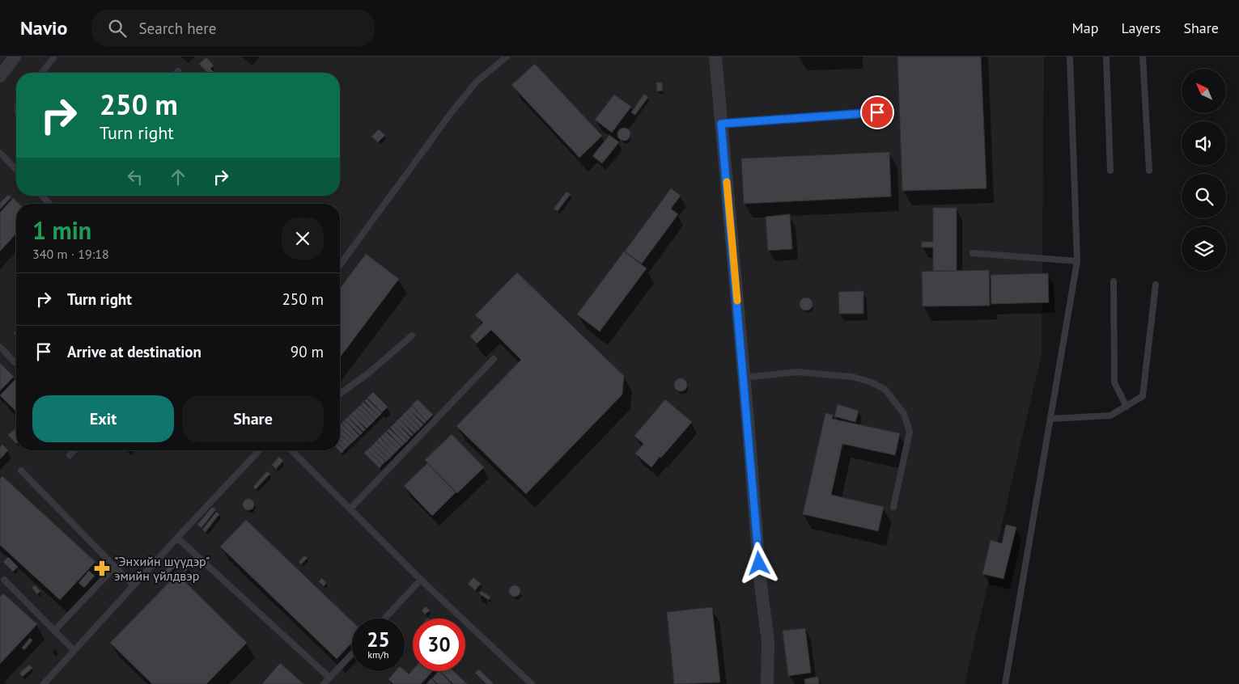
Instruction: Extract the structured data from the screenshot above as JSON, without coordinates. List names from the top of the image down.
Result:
{
  "places": {
    "pharmacy": ["\"Энхийн шүүдэр\" эмийн үйлдвэр"]
  },
  "north": "top left",
  "page": {
    "header": "Navio",
    "search": "Search here",
    "nav": ["Map", "Layers", "Share"],
    "turn": ["250 m", "Turn right"],
    "heading": ["1 min", "340 m · 19:18"],
    "list": [
      {
        "name": "Turn right",
        "value": "250 m"
      },
      {
        "name": "Arrive at destination",
        "value": "90 m"
      }
    ],
    "buttons": ["Exit", "Share"],
    "speed": "25 km/h",
    "limit": "30"
  }
}
